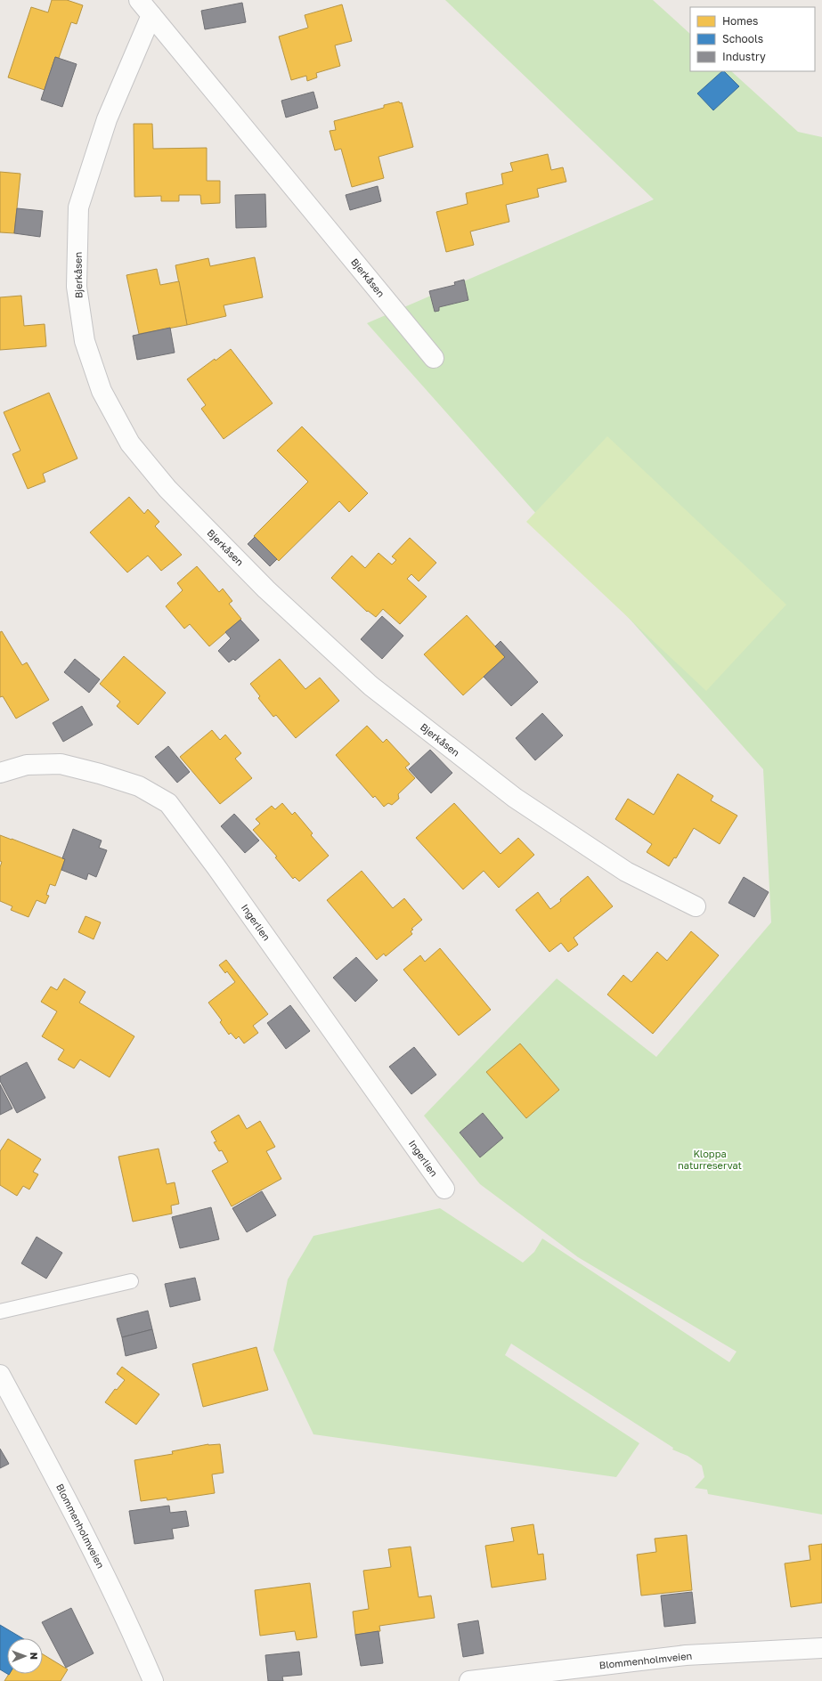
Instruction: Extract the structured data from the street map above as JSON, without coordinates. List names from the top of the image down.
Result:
{
  "streets": {
    "street": ["Bjerkåsen", "Ingerlien", "Blommenholmveien"]
  },
  "parks": ["Kloppa naturreservat"],
  "legend": ["Homes", "Schools", "Industry"],
  "north": "right"
}
